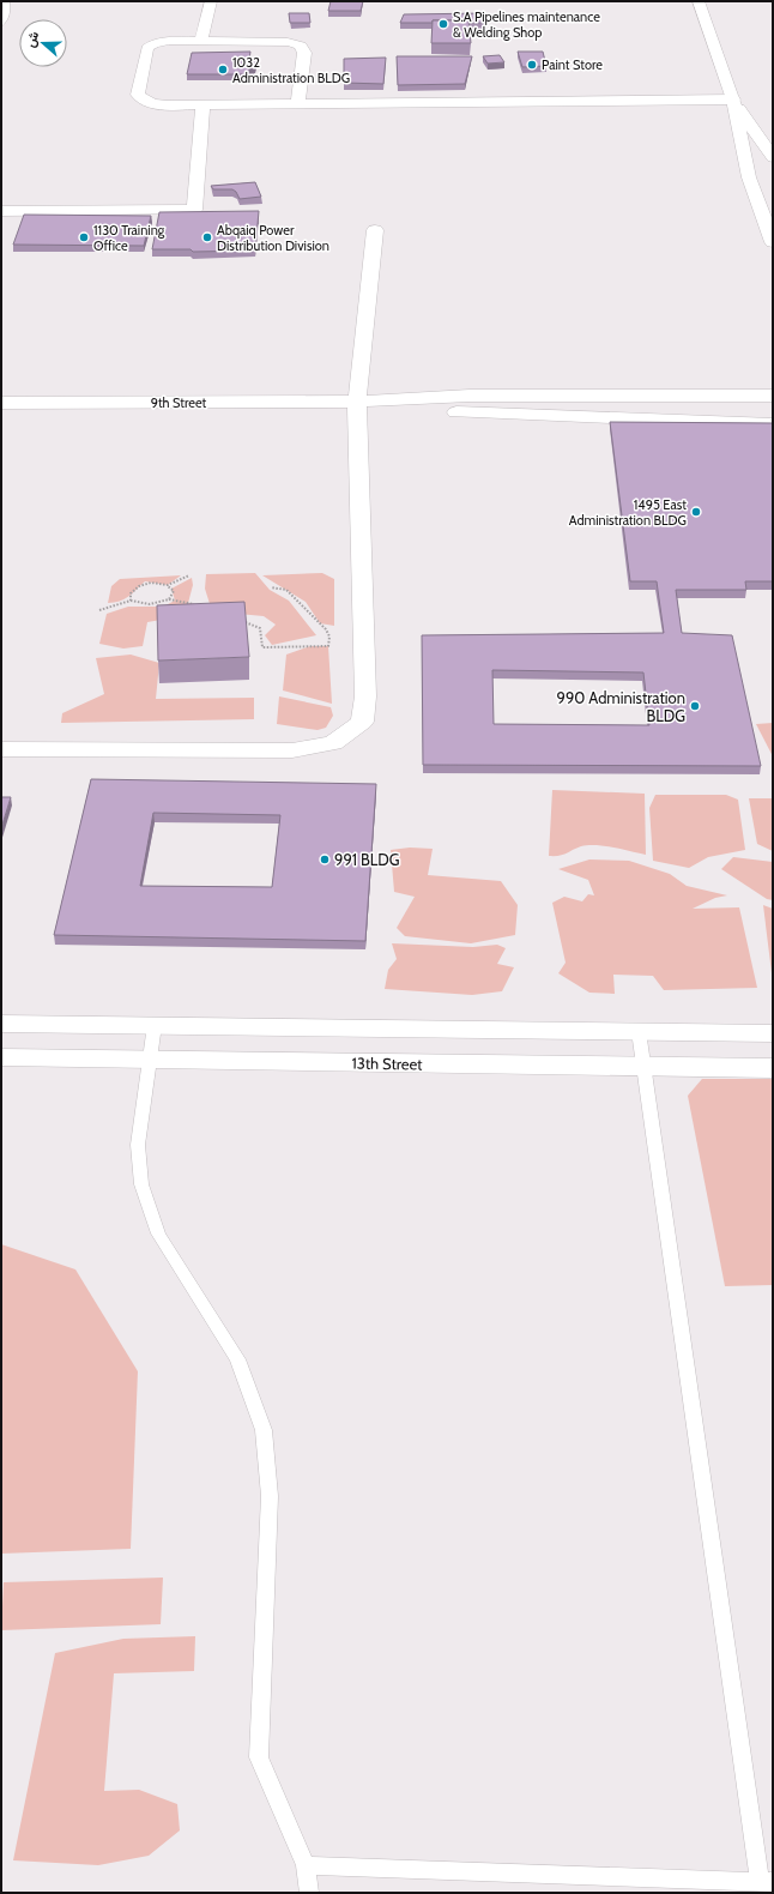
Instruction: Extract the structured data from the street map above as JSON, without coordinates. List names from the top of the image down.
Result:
{
  "streets": {
    "street": ["9th Street", "13th Street"]
  },
  "places": [
    "S.A Pipelines maintenance & Welding Shop",
    "Paint Store",
    "1032 Administration BLDG",
    "1130 Training Office",
    "Abqaiq Power Distribution Division",
    "1495 East Administration BLDG",
    "990 Administration BLDG",
    "991 BLDG"
  ],
  "north": "left"
}
